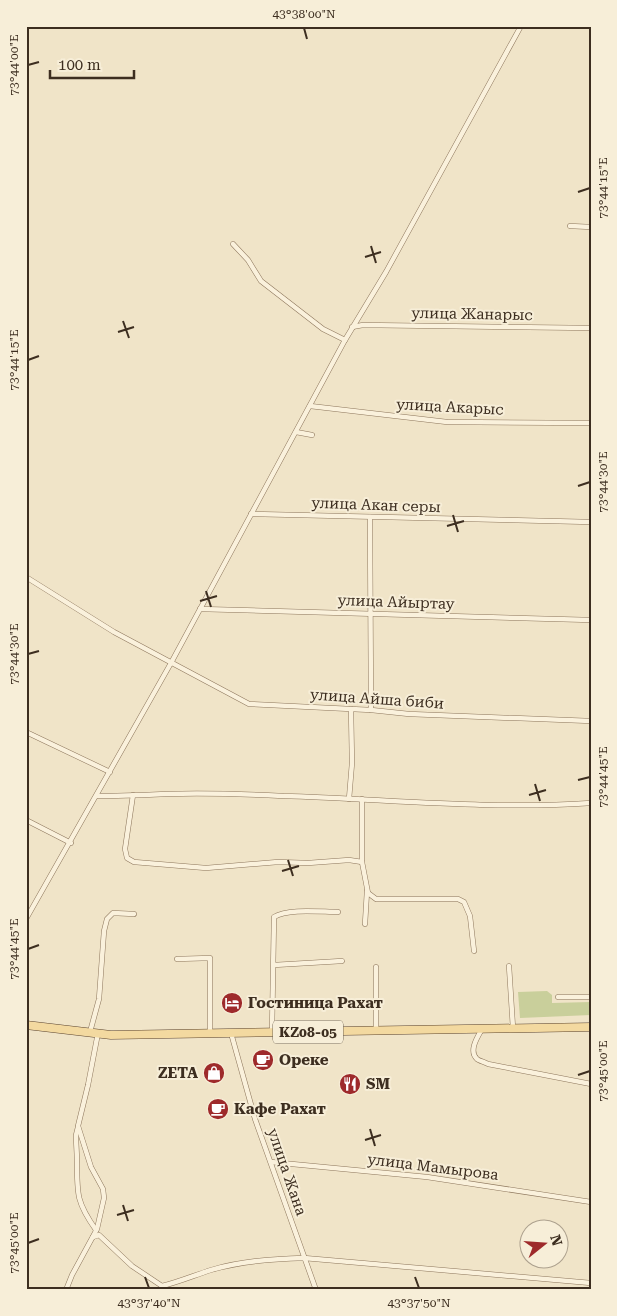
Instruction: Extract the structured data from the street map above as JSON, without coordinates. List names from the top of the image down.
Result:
{
  "streets": {
    "main road": ["KZ08-05"],
    "street": [
      "улица Жанарыс",
      "улица Акарыс",
      "улица Акан серы",
      "улица Айыртау",
      "улица Айша биби",
      "улица Мамырова",
      "улица Жана"
    ]
  },
  "crossings": [
    ["KZ08-05", "улица Жана"],
    ["улица Мамырова", "улица Жана"]
  ],
  "places": {
    "hotel": ["Гостиница Рахат"],
    "cafe": ["Ореке", "Кафе Рахат"],
    "shop": ["ZETA"],
    "restaurant": ["SM"]
  },
  "scale_bar": "100 m",
  "north": "right",
  "coordinates": [
    "43°38'00\"N",
    "73°44'00\"E",
    "73°44'15\"E",
    "73°44'30\"E",
    "73°44'45\"E",
    "73°45'00\"E",
    "43°37'40\"N",
    "43°37'50\"N"
  ]
}
